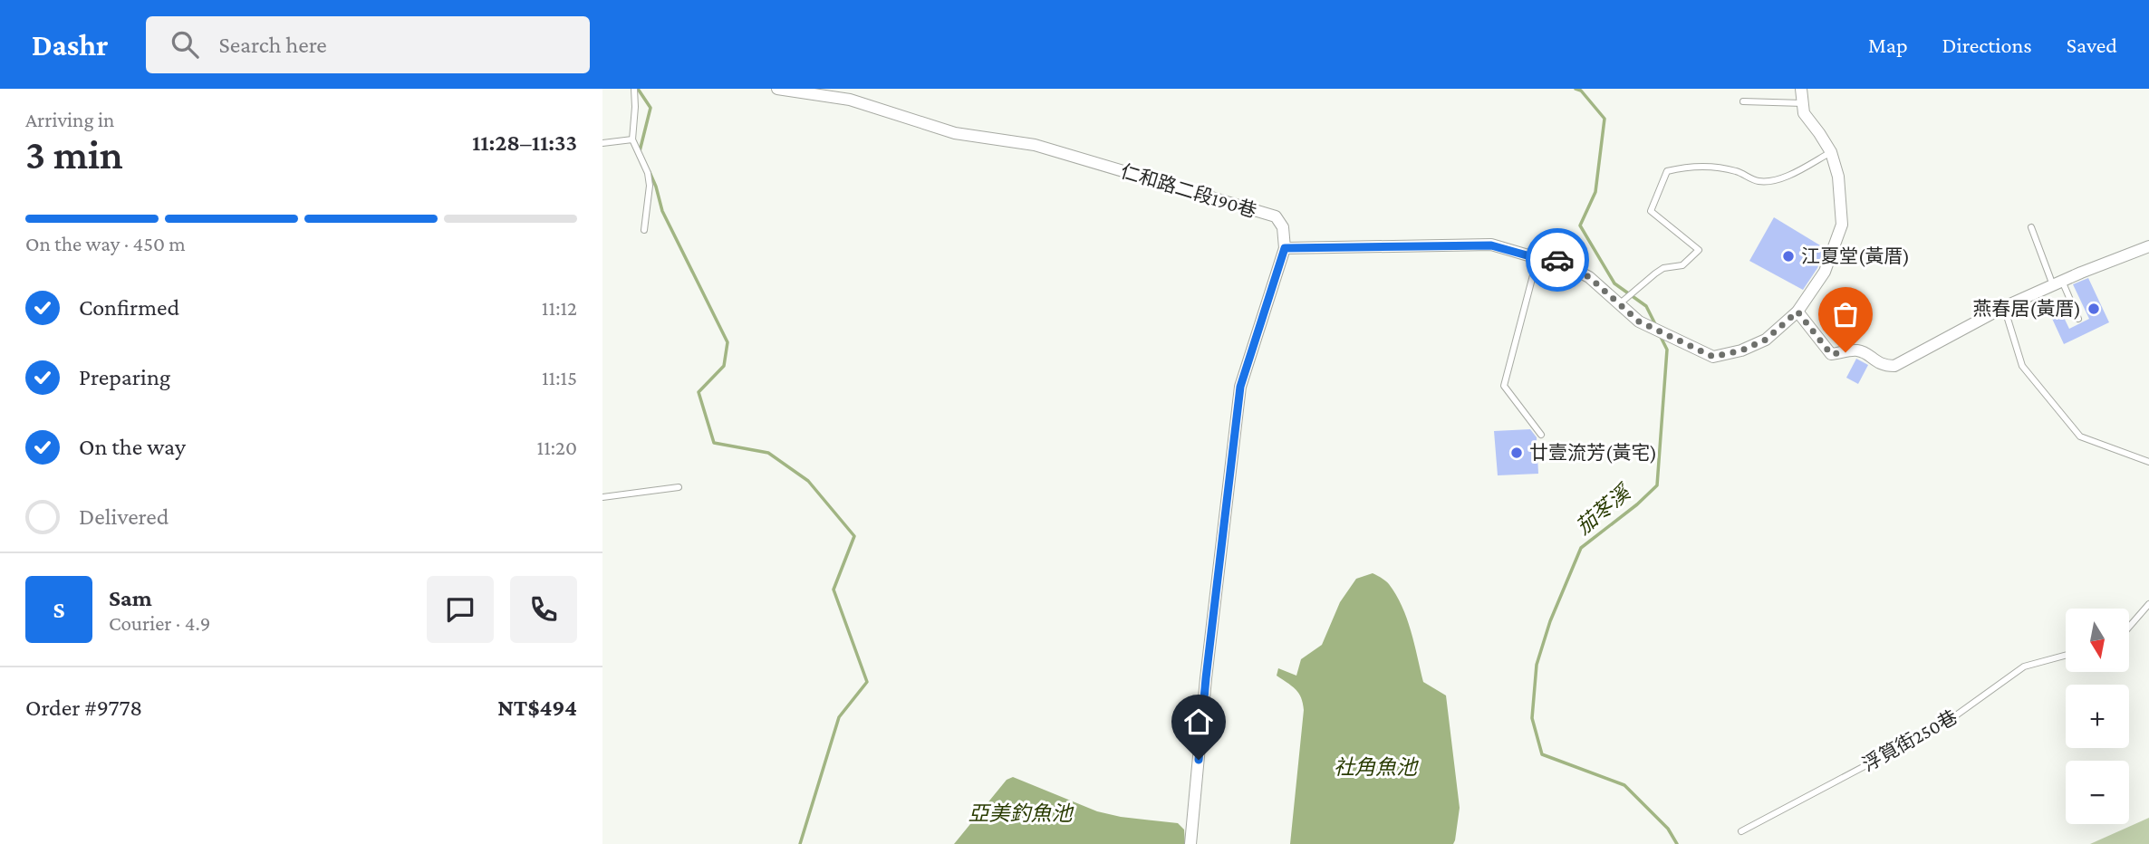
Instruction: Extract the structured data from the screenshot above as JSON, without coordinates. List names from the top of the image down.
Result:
{
  "streets": {
    "street": ["仁和路二段190巷"],
    "lane": ["浮筧街250巷"]
  },
  "water": ["茄苳溪", "社角魚池", "亞美釣魚池"],
  "places": ["江夏堂(黃厝)", "燕春居(黃厝)", "廿壹流芳(黃宅)"],
  "north": "bottom",
  "page": {
    "header": "Dashr",
    "search": "Search here",
    "nav": ["Map", "Directions", "Saved"],
    "heading": ["3 min", "Arriving in", "11:28–11:33"],
    "panel": [
      "Sam",
      "Courier · 4.9",
      "Order #9778",
      "NT$494"
    ],
    "bar": "On the way · 450 m",
    "list": [
      ["Confirmed", "11:12"],
      ["Preparing", "11:15"],
      ["On the way", "11:20"],
      "Delivered"
    ],
    "round": "S",
    "map_buttons": ["+", "−"]
  }
}
